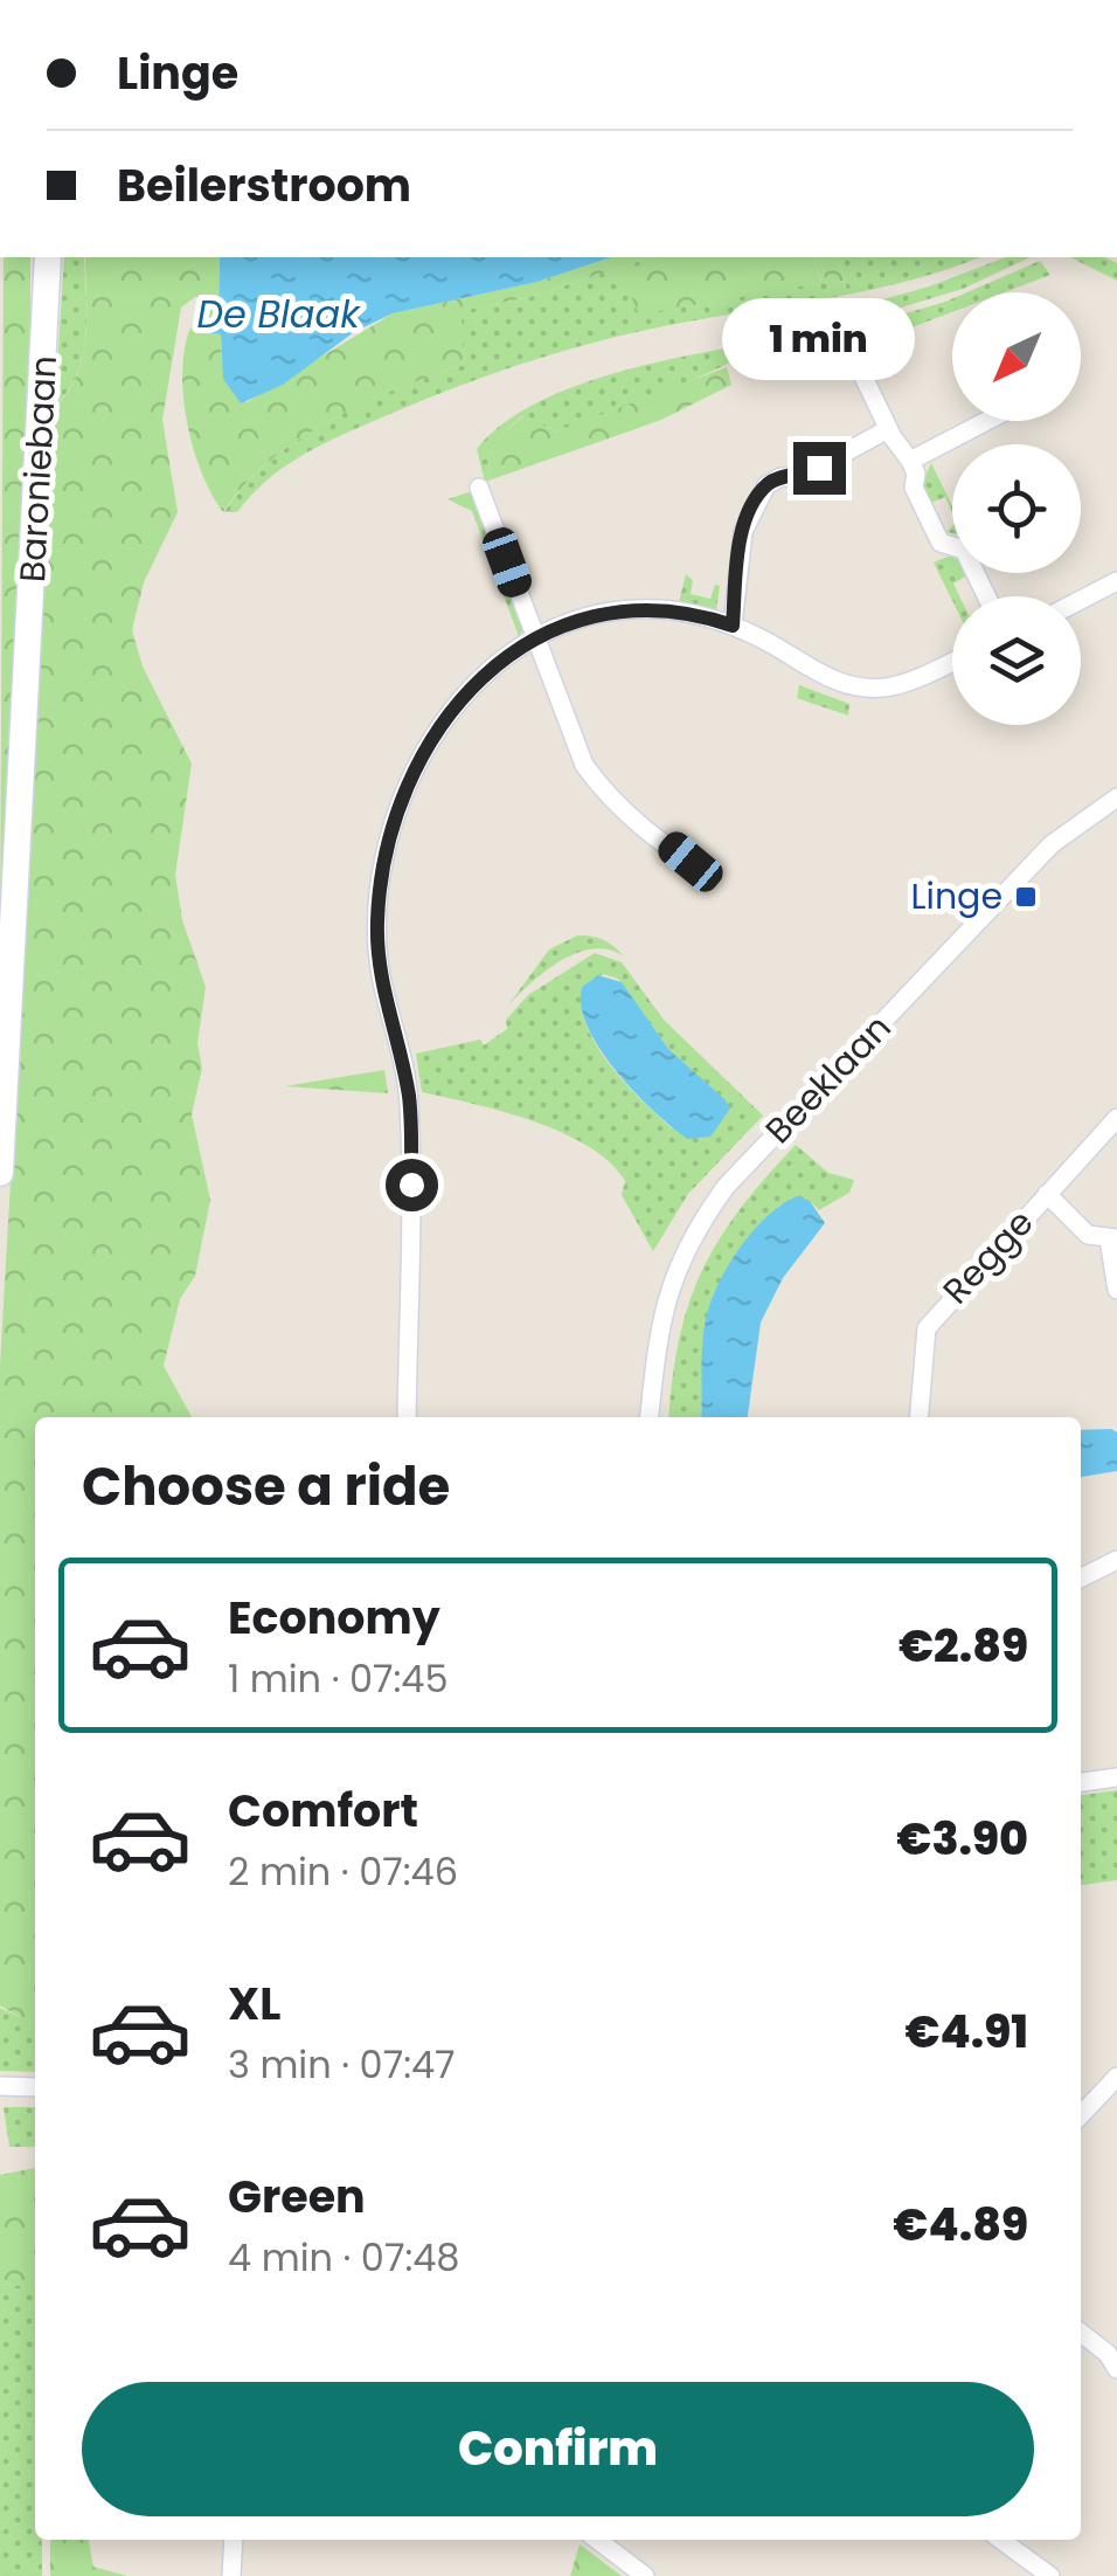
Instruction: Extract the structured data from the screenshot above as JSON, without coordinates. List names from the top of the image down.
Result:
{
  "streets": {
    "main road": ["Baroniebaan"],
    "street": ["Beeklaan", "Regge"]
  },
  "water": ["De Blaak"],
  "places": {
    "transit": ["Linge"]
  },
  "north": "bottom left",
  "page": {
    "banner": ["Linge", "Beilerstroom"],
    "bubble": "1 min",
    "heading": "Choose a ride",
    "list": [
      {
        "name": "Economy",
        "note": "1 min · 07:45",
        "value": "€2.89"
      },
      {
        "name": "Comfort",
        "note": "2 min · 07:46",
        "value": "€3.90"
      },
      {
        "name": "XL",
        "note": "3 min · 07:47",
        "value": "€4.91"
      },
      {
        "name": "Green",
        "note": "4 min · 07:48",
        "value": "€4.89"
      }
    ],
    "buttons": "Confirm"
  }
}
